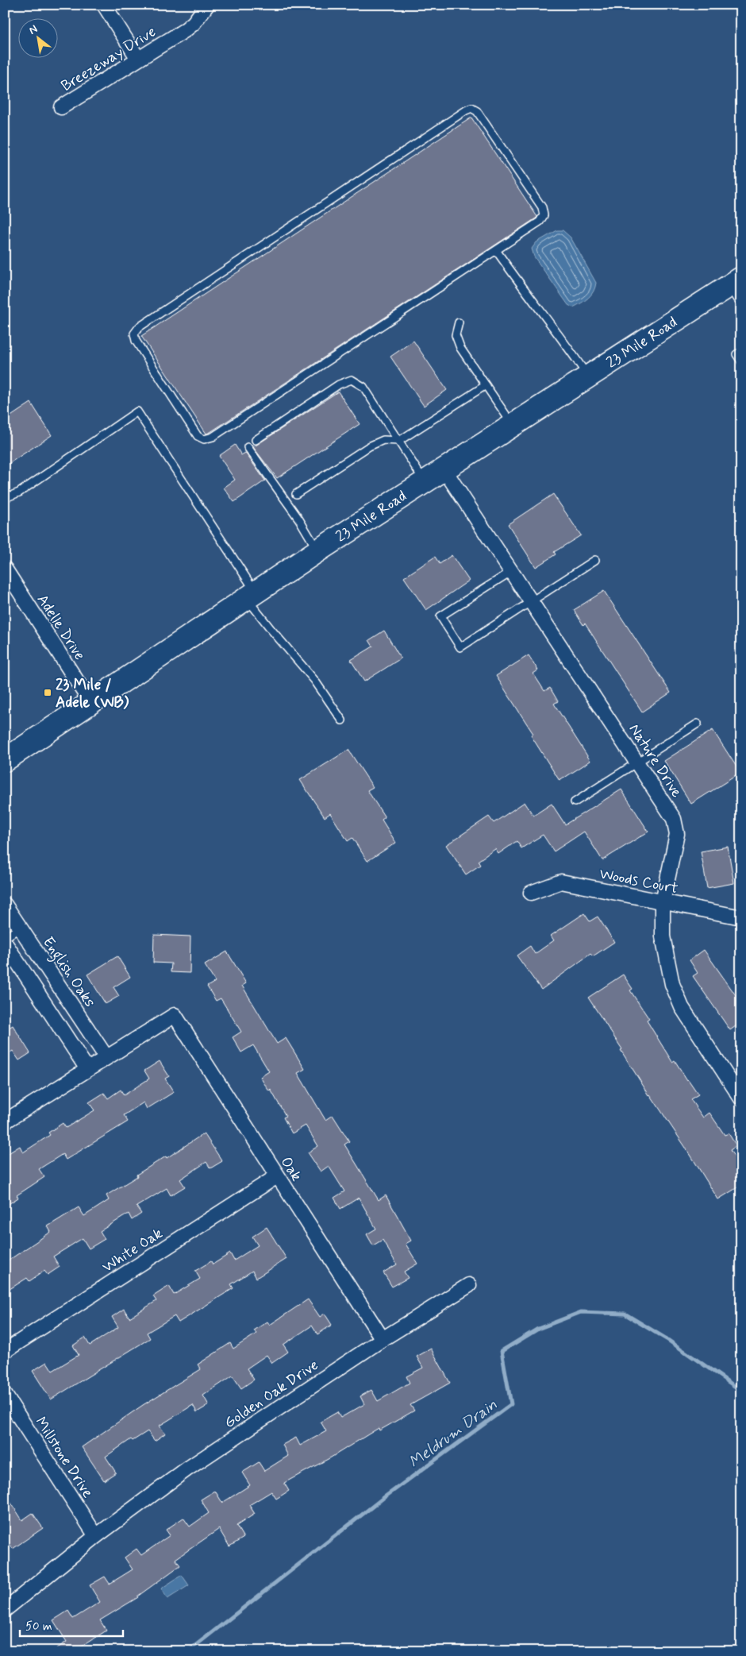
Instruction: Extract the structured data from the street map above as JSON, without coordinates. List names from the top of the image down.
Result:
{
  "streets": {
    "main road": ["23 Mile Road"],
    "street": [
      "Breezeway Drive",
      "Adelle Drive",
      "Nature Drive",
      "Woods Court",
      "English Oaks",
      "Oak",
      "White Oak",
      "Golden Oak Drive",
      "Millstone Drive"
    ]
  },
  "crossings": [
    ["23 Mile Road", "Adelle Drive"],
    ["23 Mile Road", "Nature Drive"],
    ["Nature Drive", "Woods Court"],
    ["English Oaks", "Oak"],
    ["Oak", "White Oak"],
    ["Oak", "Golden Oak Drive"],
    ["Golden Oak Drive", "Millstone Drive"]
  ],
  "water": ["Meldrum Drain"],
  "places": {
    "transit": ["23 Mile / Adele (WB)"]
  },
  "scale_bar": "50 m",
  "north": "top left"
}
